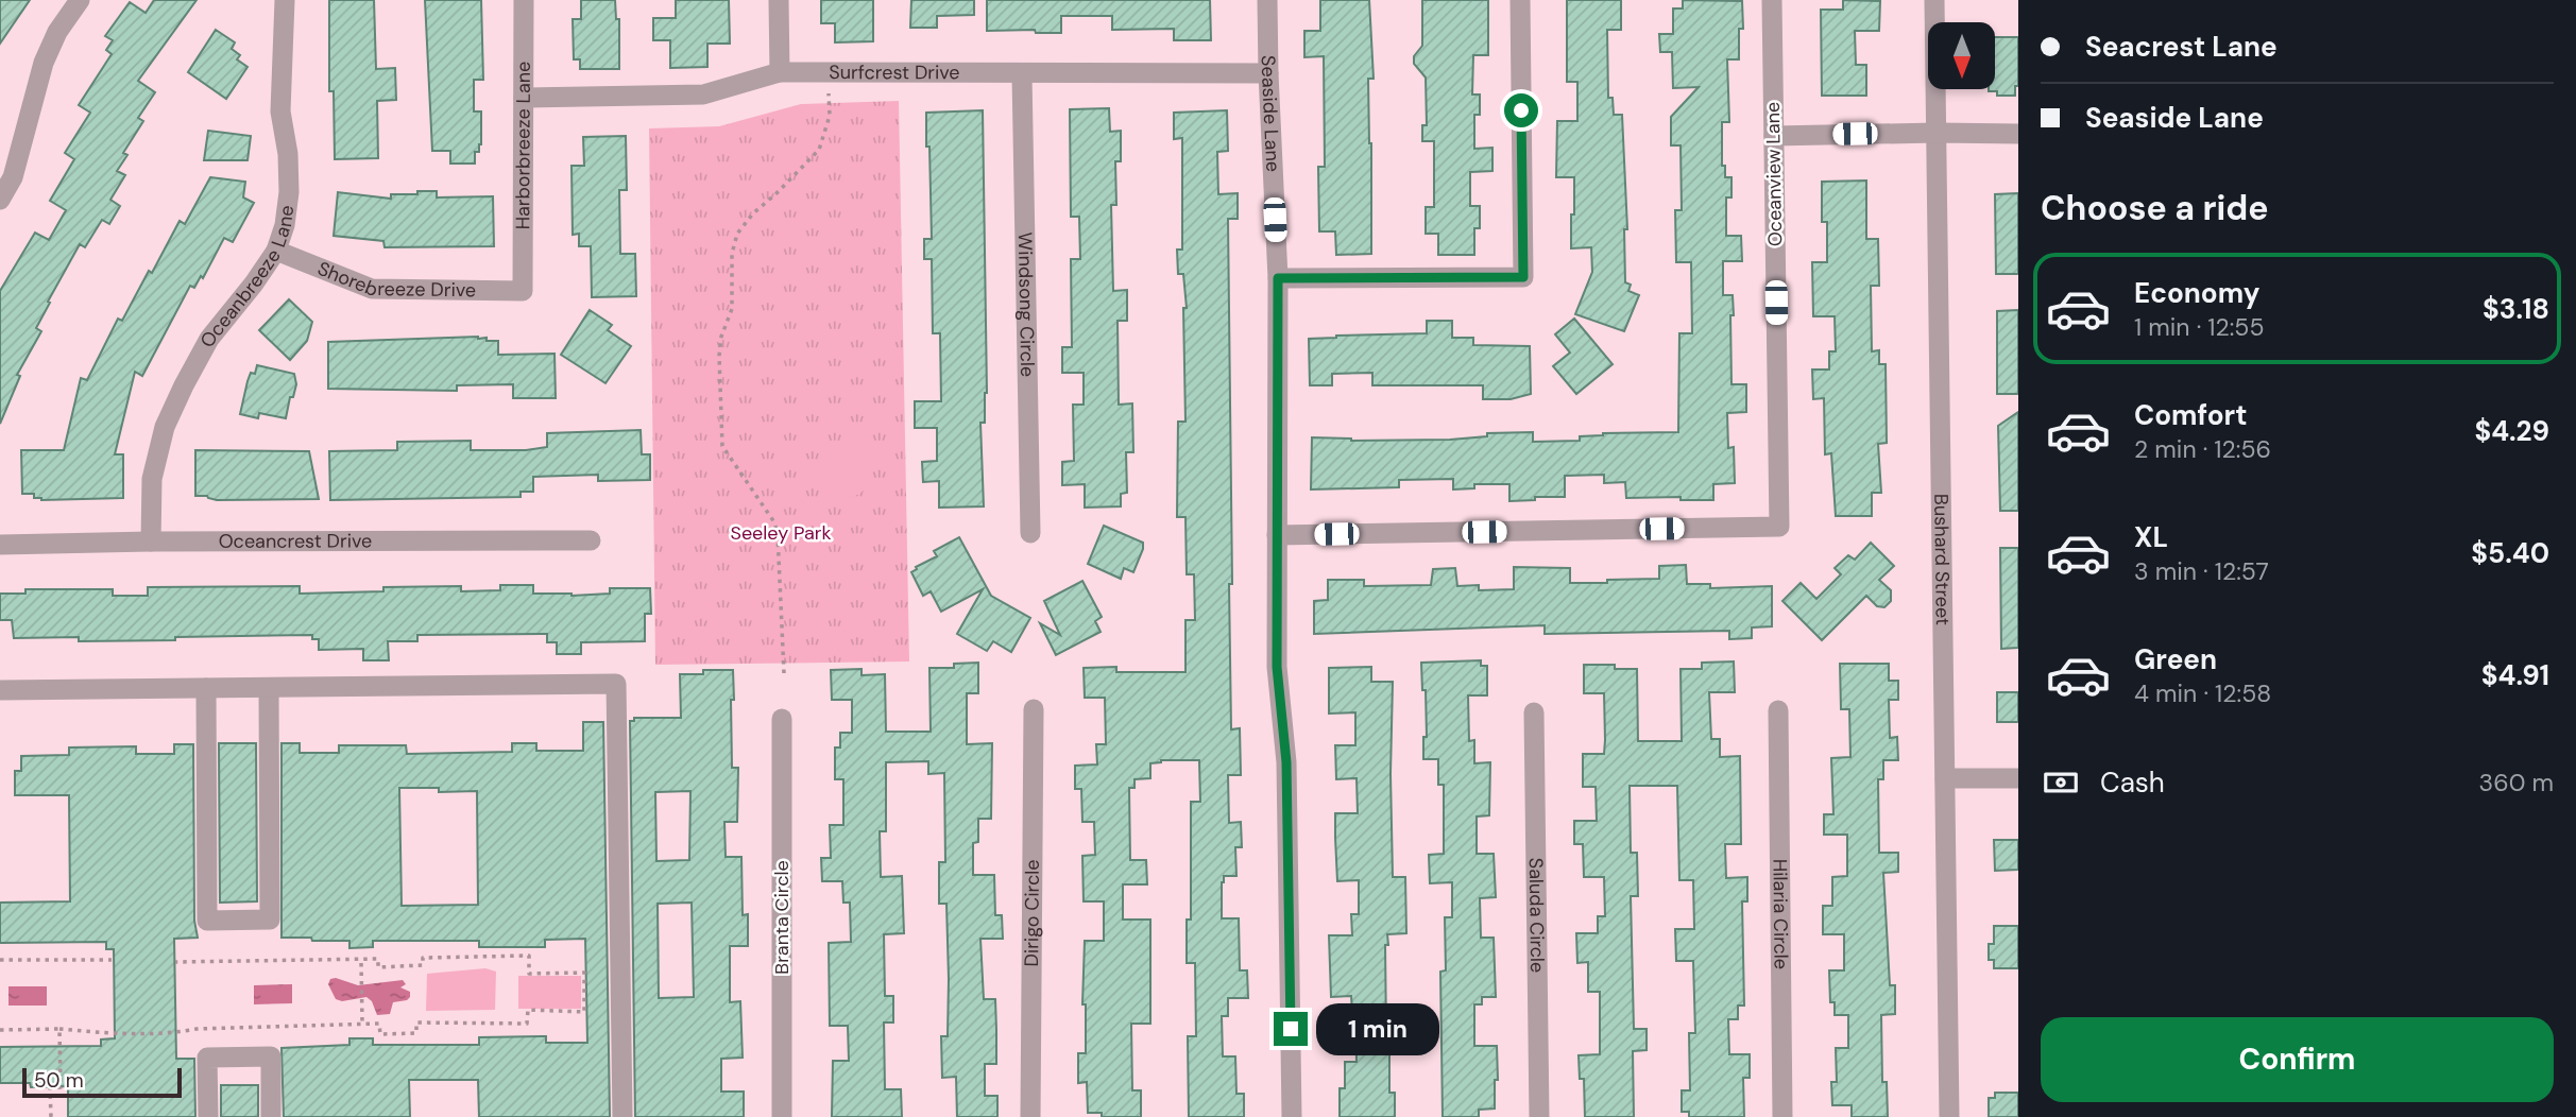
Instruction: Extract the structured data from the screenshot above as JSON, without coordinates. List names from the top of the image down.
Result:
{
  "streets": {
    "street": [
      "Surfcrest Drive",
      "Seaside Lane",
      "Harborbreeze Lane",
      "Oceanview Lane",
      "Oceanbreeze Lane",
      "Shorebreeze Drive",
      "Windsong Circle",
      "Oceancrest Drive",
      "Bushard Street",
      "Dirigo Circle",
      "Saluda Circle",
      "Hilaria Circle",
      "Branta Circle"
    ]
  },
  "crossings": [
    ["Surfcrest Drive", "Seaside Lane"],
    ["Surfcrest Drive", "Harborbreeze Lane"],
    ["Surfcrest Drive", "Windsong Circle"],
    ["Seaside Lane", "Oceanview Lane"],
    ["Harborbreeze Lane", "Shorebreeze Drive"],
    ["Oceanbreeze Lane", "Shorebreeze Drive"],
    ["Oceanbreeze Lane", "Oceancrest Drive"]
  ],
  "parks": ["Seeley Park"],
  "scale_bar": "50 m",
  "north": "bottom",
  "page": {
    "banner": ["Seacrest Lane", "Seaside Lane"],
    "heading": "Choose a ride",
    "list": [
      {
        "name": "Economy",
        "note": "1 min · 12:55",
        "value": "$3.18"
      },
      {
        "name": "Comfort",
        "note": "2 min · 12:56",
        "value": "$4.29"
      },
      {
        "name": "XL",
        "note": "3 min · 12:57",
        "value": "$5.40"
      },
      {
        "name": "Green",
        "note": "4 min · 12:58",
        "value": "$4.91"
      }
    ],
    "pay": ["Cash", "360 m"],
    "buttons": "Confirm",
    "bubble": "1 min",
    "scale": "50 m"
  }
}
